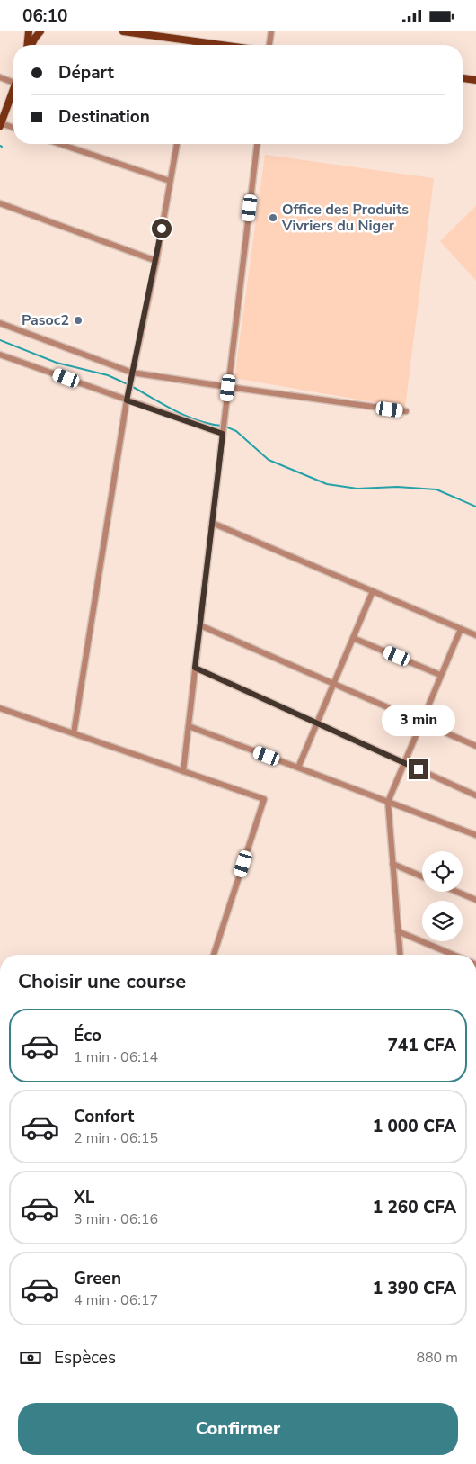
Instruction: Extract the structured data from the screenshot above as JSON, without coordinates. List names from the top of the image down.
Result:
{
  "places": ["Office des Produits Vivriers du Niger", "Pasoc2"],
  "page": {
    "status": "06:10",
    "banner": ["Départ", "Destination"],
    "bubble": "3 min",
    "heading": "Choisir une course",
    "list": [
      {
        "name": "Éco",
        "note": "1 min · 06:14",
        "value": "741 CFA"
      },
      {
        "name": "Confort",
        "note": "2 min · 06:15",
        "value": "1 000 CFA"
      },
      {
        "name": "XL",
        "note": "3 min · 06:16",
        "value": "1 260 CFA"
      },
      {
        "name": "Green",
        "note": "4 min · 06:17",
        "value": "1 390 CFA"
      }
    ],
    "pay": ["Espèces", "880 m"],
    "buttons": "Confirmer"
  }
}
